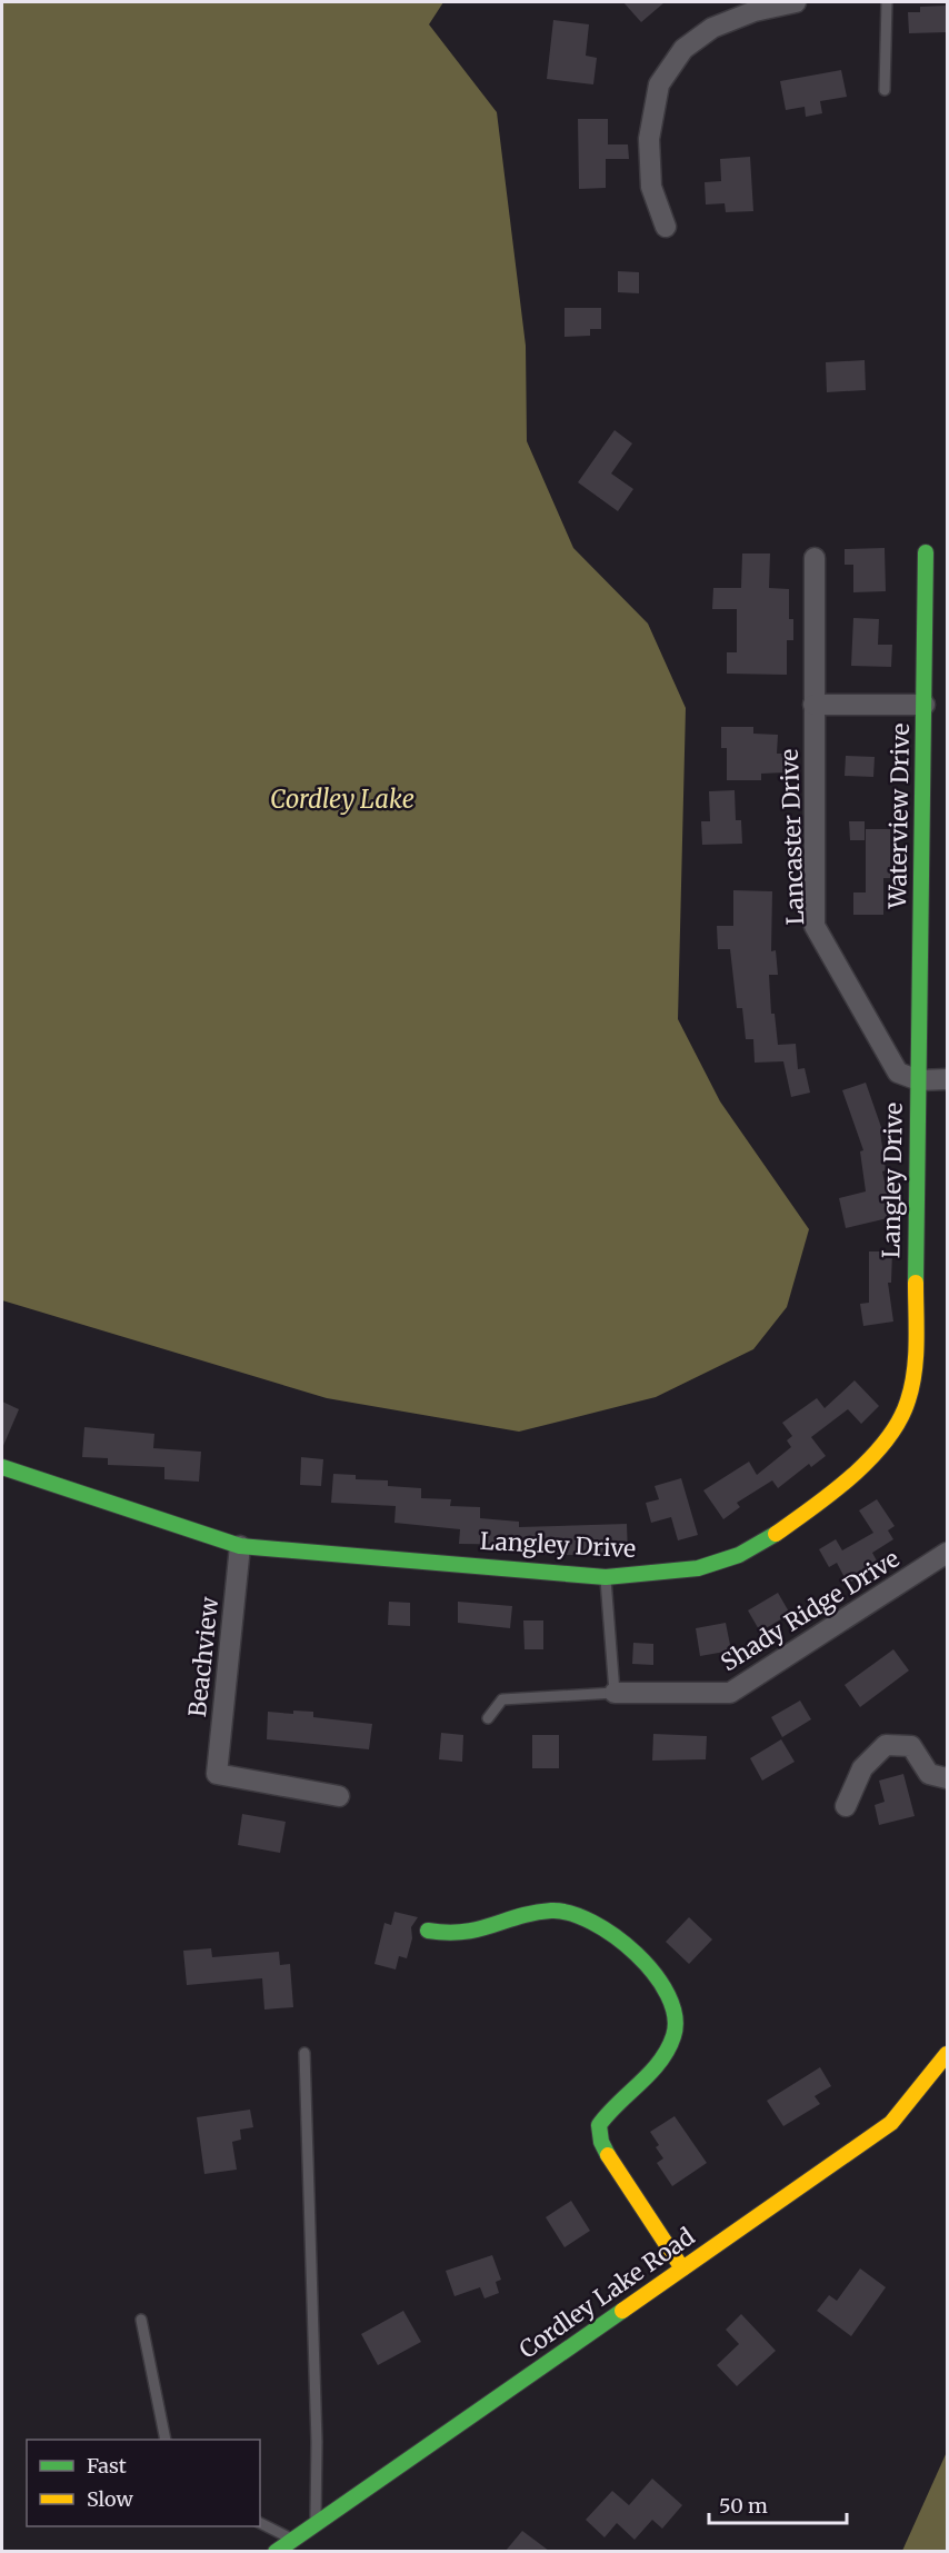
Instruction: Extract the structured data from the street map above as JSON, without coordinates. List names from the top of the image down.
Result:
{
  "streets": {
    "street": [
      "Waterview Drive",
      "Lancaster Drive",
      "Langley Drive",
      "Shady Ridge Drive",
      "Beachview",
      "Cordley Lake Road"
    ]
  },
  "crossings": [
    ["Waterview Drive", "Lancaster Drive"],
    ["Waterview Drive", "Langley Drive"],
    ["Lancaster Drive", "Langley Drive"],
    ["Langley Drive", "Beachview"]
  ],
  "water": ["Cordley Lake"],
  "legend": ["Fast", "Slow"],
  "scale_bar": "50 m"
}
